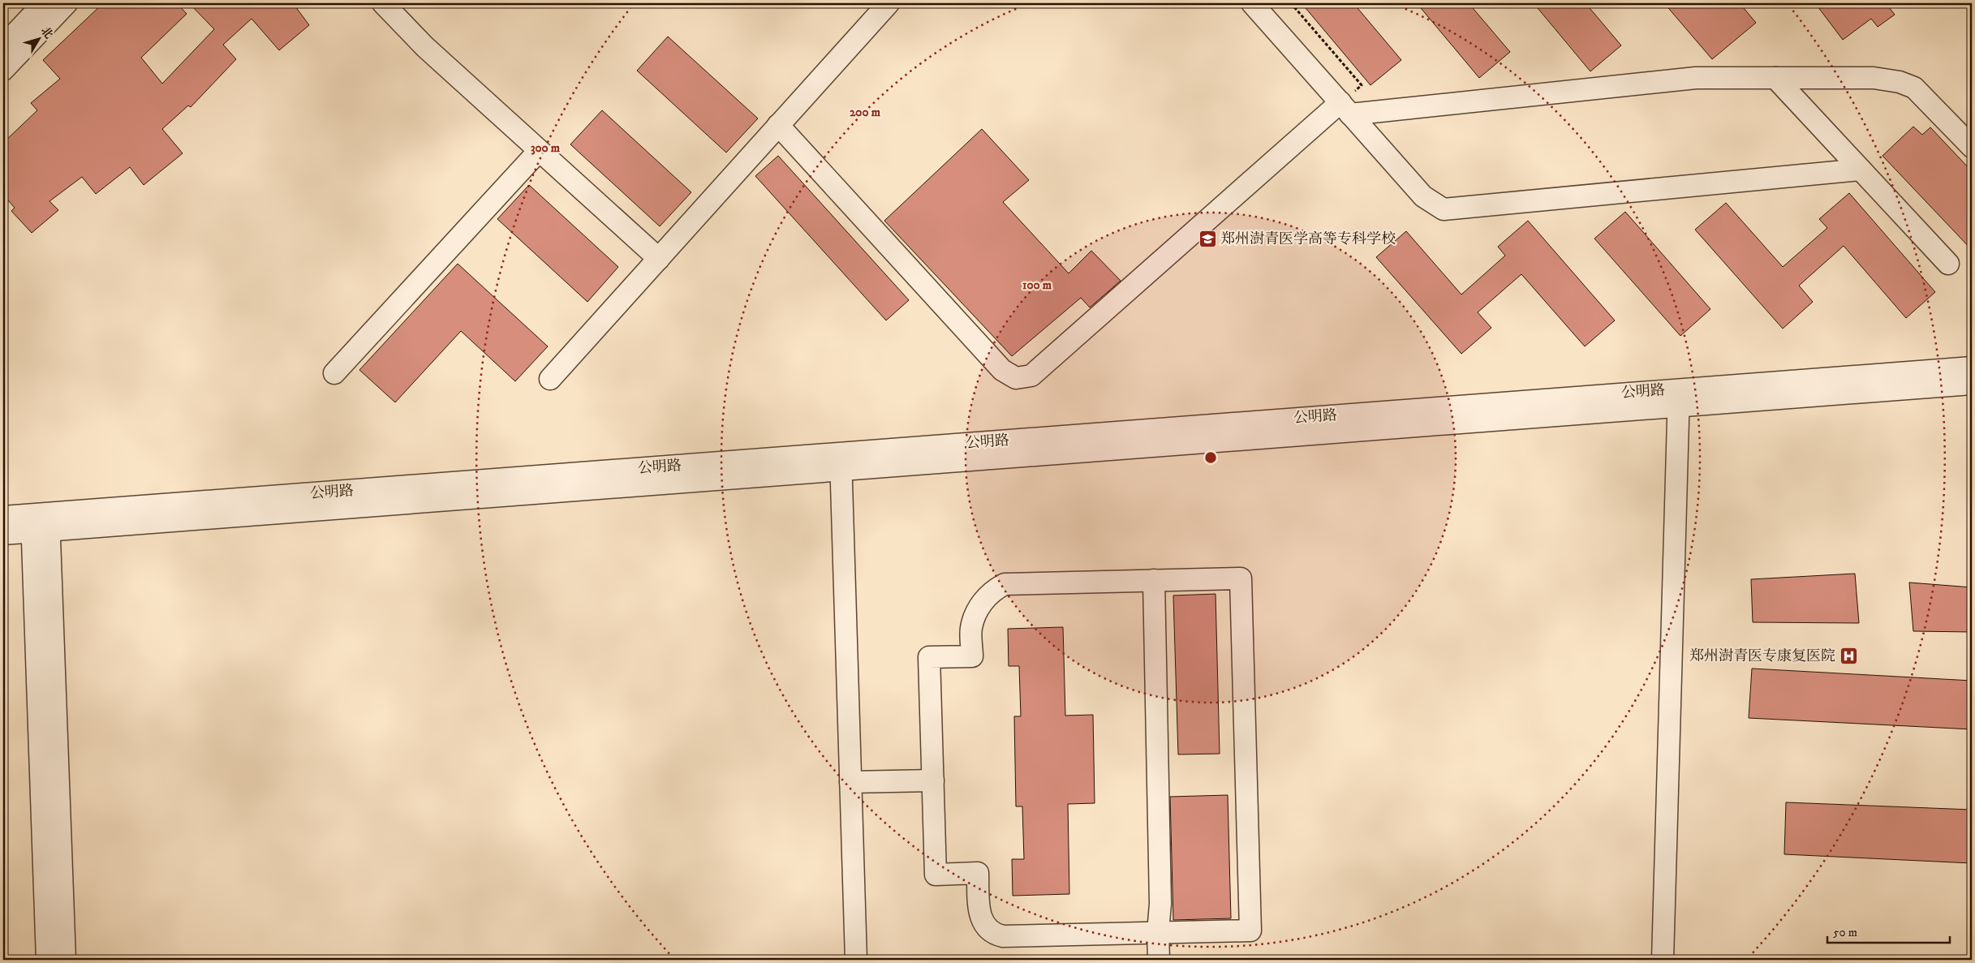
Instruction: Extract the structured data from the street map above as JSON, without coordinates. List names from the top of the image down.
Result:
{
  "streets": {
    "street": ["公明路"]
  },
  "places": {
    "school or university": ["郑州澍青医学高等专科学校"],
    "hospital": ["郑州澍青医专康复医院"]
  },
  "scale_bar": "50 m",
  "north": "top right",
  "rings": ["200 m", "300 m", "100 m"]
}
